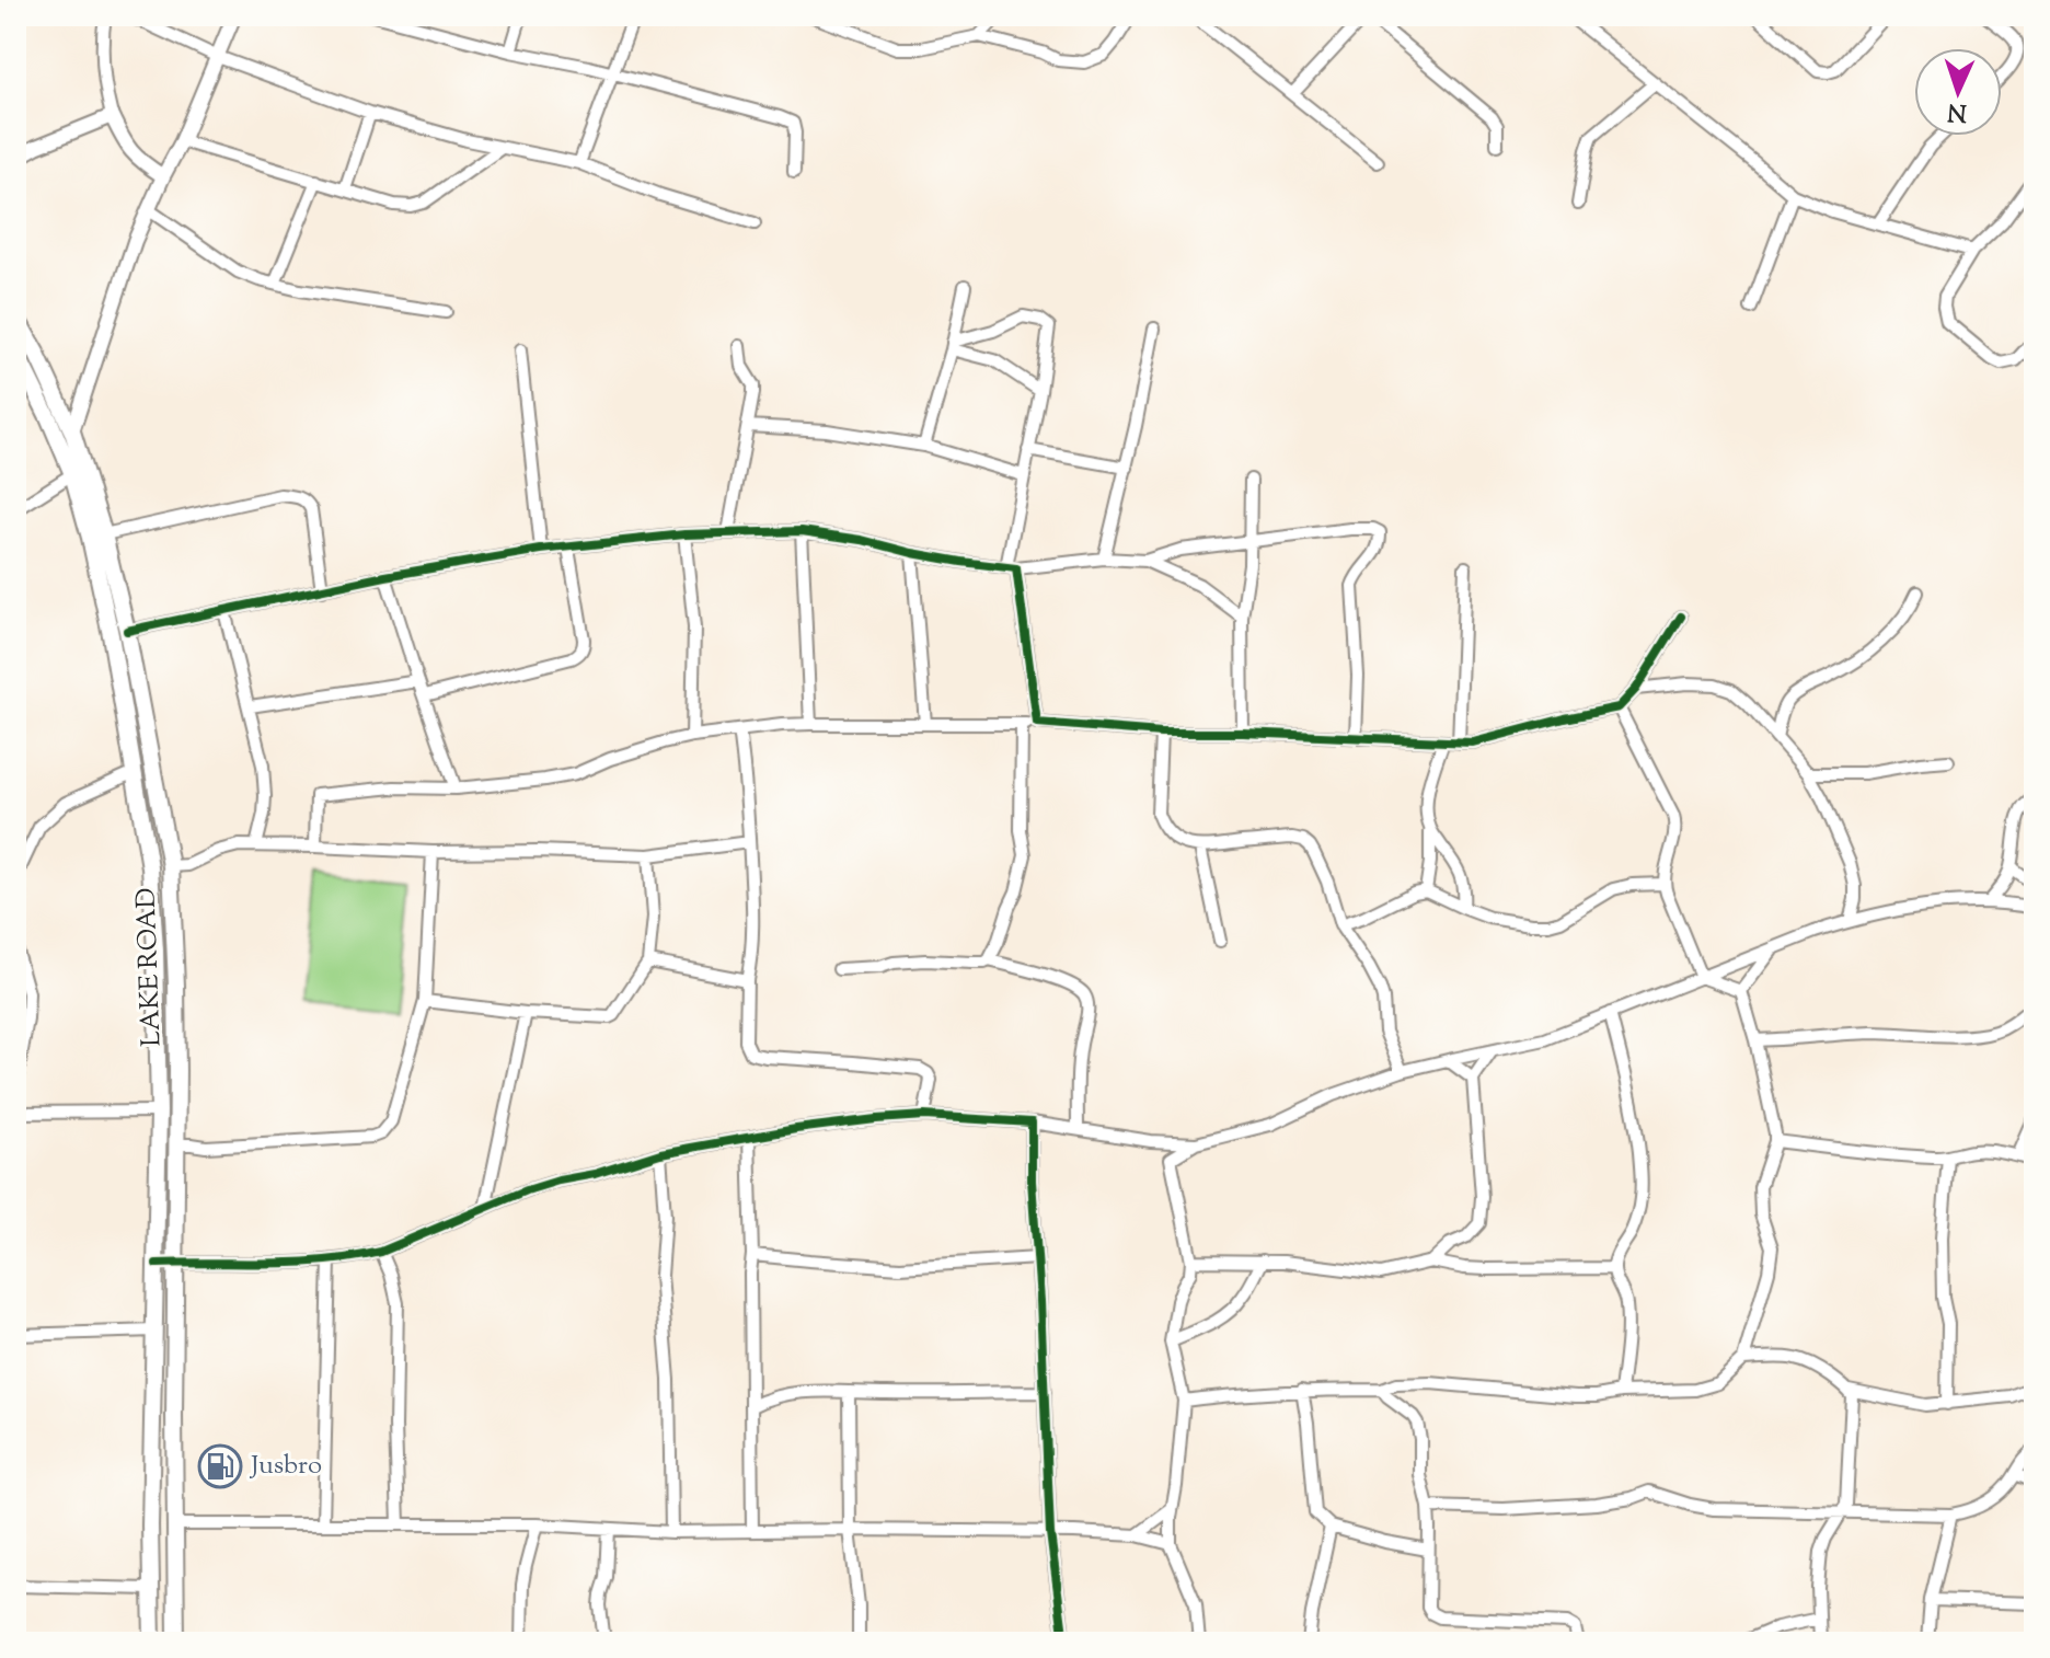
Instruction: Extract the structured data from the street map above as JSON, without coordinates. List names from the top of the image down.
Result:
{
  "streets": {
    "main road": ["LAKE ROAD"]
  },
  "places": {
    "fuel station": ["Jusbro"]
  },
  "north": "bottom"
}
